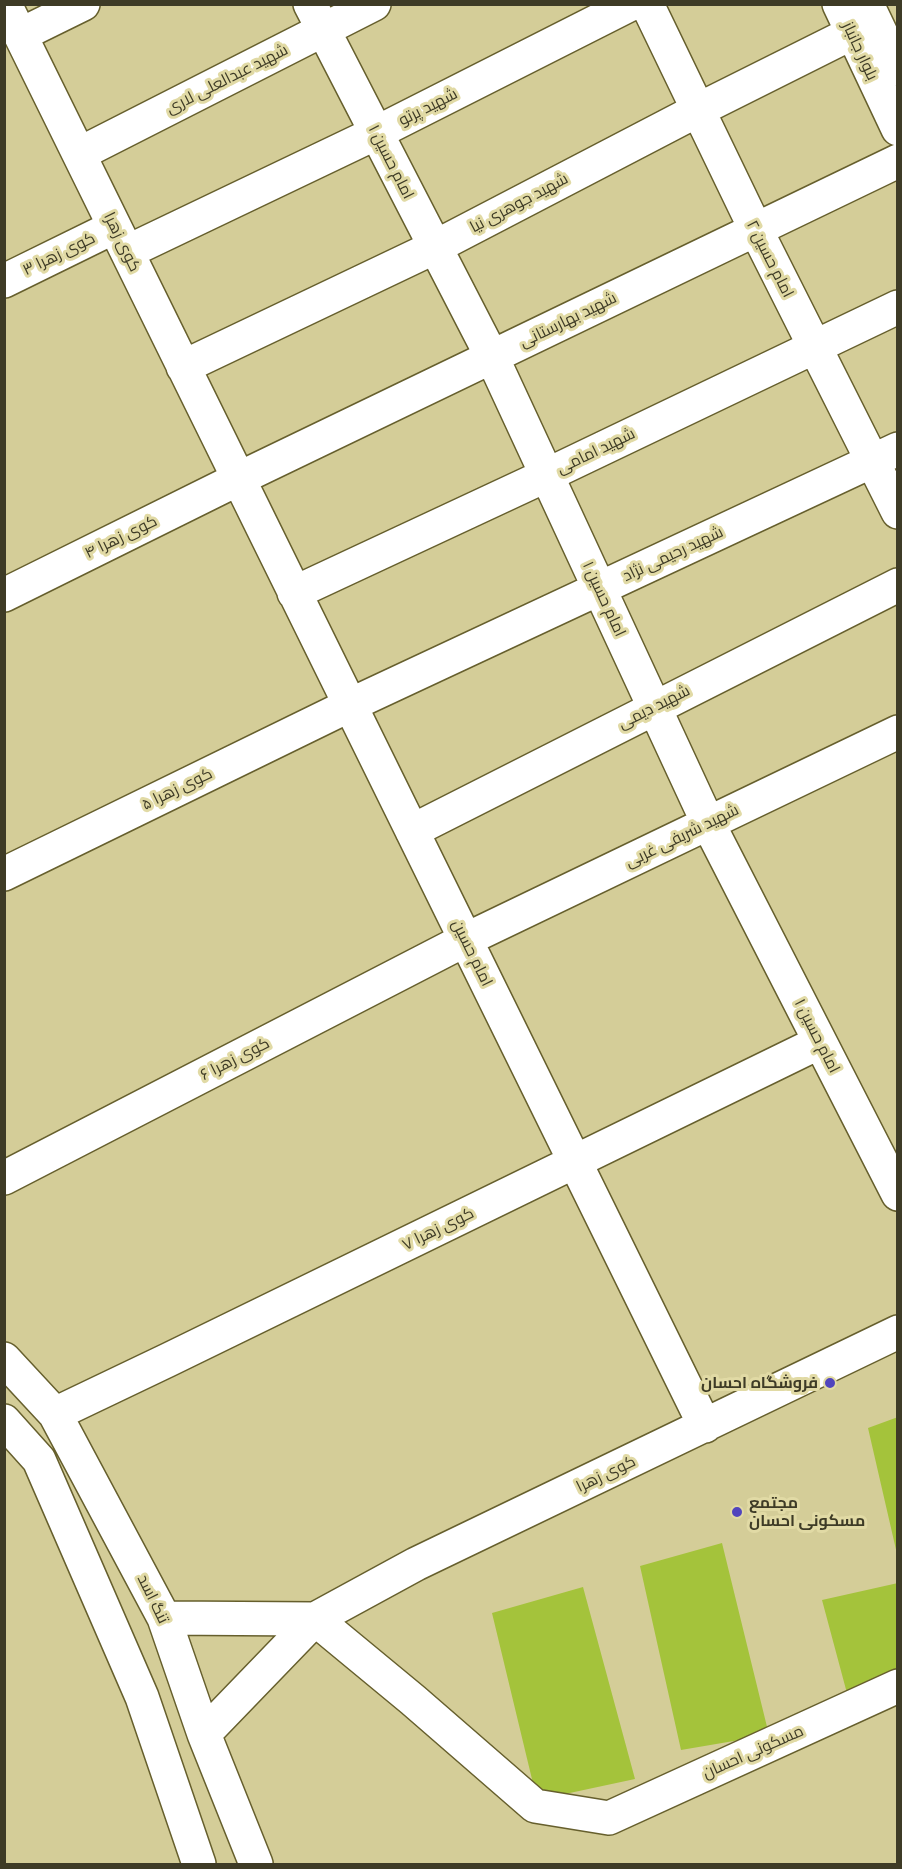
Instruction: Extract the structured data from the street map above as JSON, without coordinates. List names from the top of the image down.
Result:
{
  "streets": {
    "street": [
      "بلوار جانباز",
      "شهید عبدالعلی لاری",
      "شهید پرتو",
      "امام حسین ۱",
      "شهید جوهری نیا",
      "کوی زهرا",
      "کوی زهرا ۳",
      "امام حسین ۲",
      "شهید بهارستانی",
      "شهید امامی",
      "کوی زهرا ۴",
      "شهید رحیمی نژاد",
      "شهید دیمی",
      "کوی زهرا ۵",
      "شهید شریفی غربی",
      "امام حسین",
      "کوی زهرا ۶",
      "کوی زهرا ۷",
      "تنگ اسد",
      "مسکونی احسان"
    ]
  },
  "crossings": [
    ["بلوار جانباز", "شهید جوهری نیا"],
    ["شهید عبدالعلی لاری", "امام حسین ۱"],
    ["شهید عبدالعلی لاری", "کوی زهرا"],
    ["شهید پرتو", "امام حسین ۱"],
    ["شهید پرتو", "کوی زهرا"],
    ["شهید پرتو", "کوی زهرا ۳"],
    ["امام حسین ۱", "شهید جوهری نیا"],
    ["امام حسین ۱", "شهید بهارستانی"],
    ["امام حسین ۱", "شهید امامی"],
    ["امام حسین ۱", "شهید رحیمی نژاد"],
    ["امام حسین ۱", "شهید دیمی"],
    ["امام حسین ۱", "شهید شریفی غربی"],
    ["امام حسین ۱", "کوی زهرا ۷"],
    ["شهید جوهری نیا", "کوی زهرا"],
    ["شهید جوهری نیا", "امام حسین ۲"],
    ["کوی زهرا", "کوی زهرا ۳"],
    ["کوی زهرا", "شهید بهارستانی"],
    ["کوی زهرا", "کوی زهرا ۴"],
    ["کوی زهرا", "امام حسین"],
    ["کوی زهرا", "تنگ اسد"],
    ["کوی زهرا", "مسکونی احسان"],
    ["امام حسین ۲", "شهید بهارستانی"],
    ["امام حسین ۲", "شهید امامی"],
    ["امام حسین ۲", "شهید رحیمی نژاد"],
    ["شهید بهارستانی", "کوی زهرا ۴"],
    ["شهید بهارستانی", "امام حسین"],
    ["شهید امامی", "امام حسین"],
    ["کوی زهرا ۴", "امام حسین"],
    ["شهید رحیمی نژاد", "کوی زهرا ۵"],
    ["شهید رحیمی نژاد", "امام حسین"],
    ["شهید دیمی", "امام حسین"],
    ["کوی زهرا ۵", "امام حسین"],
    ["شهید شریفی غربی", "امام حسین"],
    ["شهید شریفی غربی", "کوی زهرا ۶"],
    ["امام حسین", "کوی زهرا ۶"],
    ["امام حسین", "کوی زهرا ۷"],
    ["کوی زهرا ۷", "تنگ اسد"]
  ],
  "places": ["فروشگاه احسان", "مجتمع مسکونی احسان"]
}
